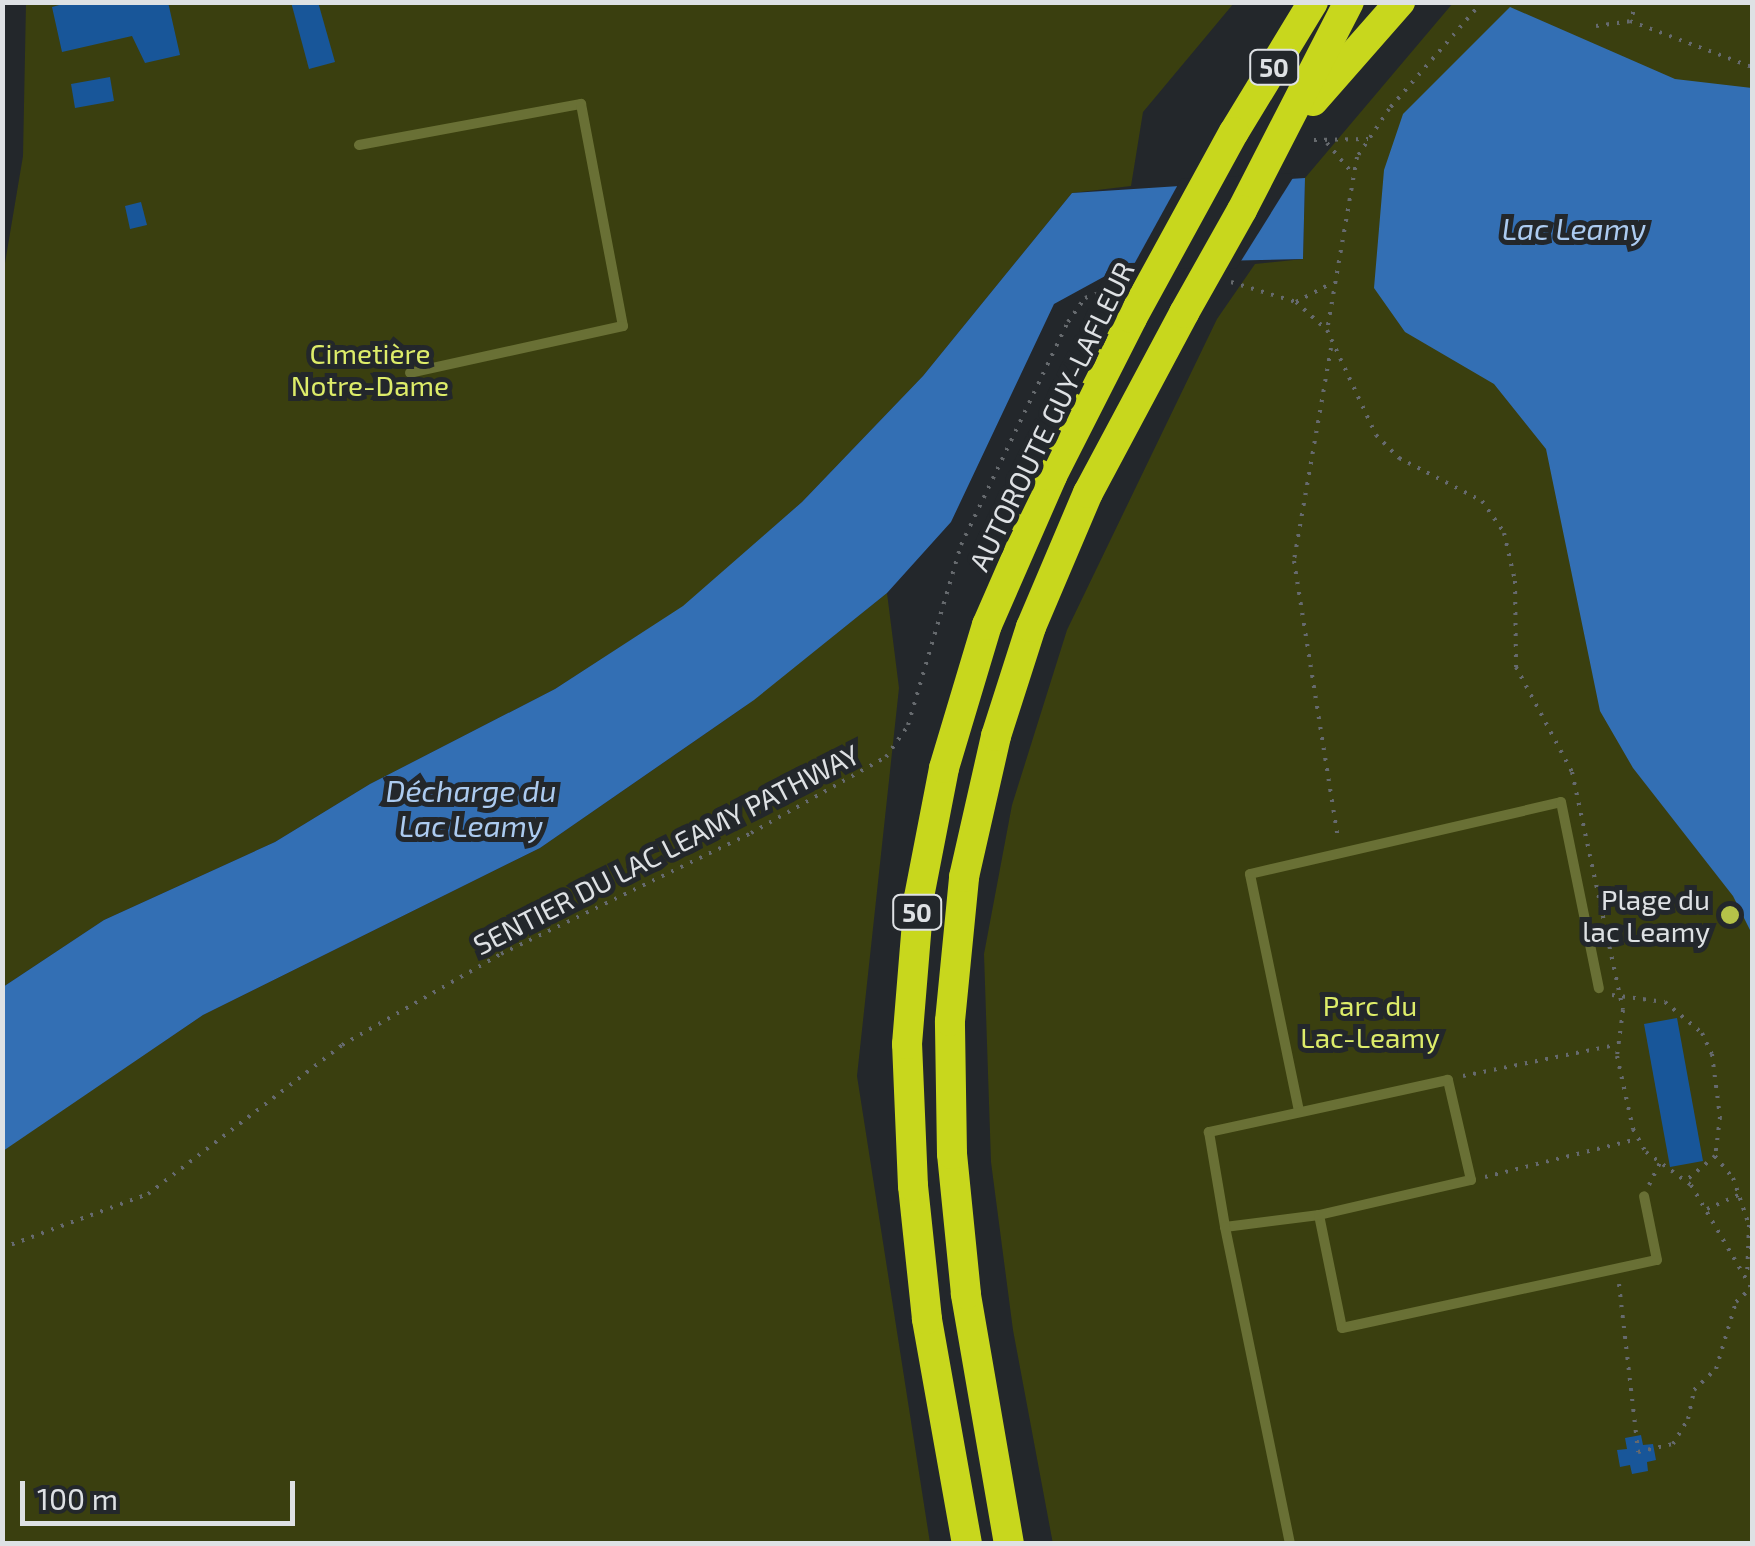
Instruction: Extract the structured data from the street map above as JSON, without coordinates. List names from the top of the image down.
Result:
{
  "streets": {
    "highway": ["50", "AUTOROUTE GUY-LAFLEUR"],
    "path": ["SENTIER DU LAC LEAMY PATHWAY"]
  },
  "water": ["Lac Leamy", "Décharge du Lac Leamy"],
  "parks": ["Cimetière Notre-Dame", "Parc du Lac-Leamy"],
  "places": ["Plage du lac Leamy"],
  "scale_bar": "100 m"
}
